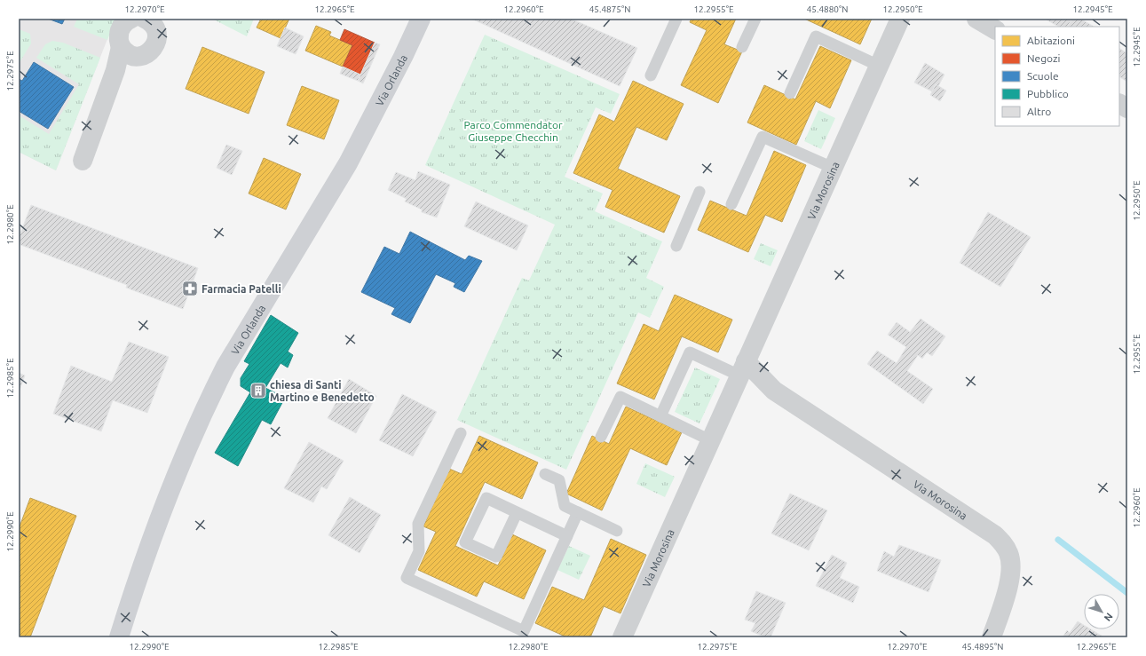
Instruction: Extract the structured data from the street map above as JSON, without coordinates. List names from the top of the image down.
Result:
{
  "streets": {
    "main road": ["Via Orlanda"],
    "street": ["Via Morosina"]
  },
  "parks": ["Parco Commendator Giuseppe Checchin"],
  "places": {
    "pharmacy": ["Farmacia Patelli"],
    "building": ["chiesa di Santi Martino e Benedetto"]
  },
  "legend": [
    "Abitazioni",
    "Negozi",
    "Scuole",
    "Pubblico",
    "Altro"
  ],
  "north": "bottom right",
  "coordinates": [
    "12.2970°E",
    "12.2965°E",
    "12.2960°E",
    "45.4875°N",
    "12.2955°E",
    "45.4880°N",
    "12.2950°E",
    "12.2945°E",
    "12.2975°E",
    "12.2980°E",
    "12.2985°E",
    "12.2990°E",
    "45.4895°N"
  ]
}
